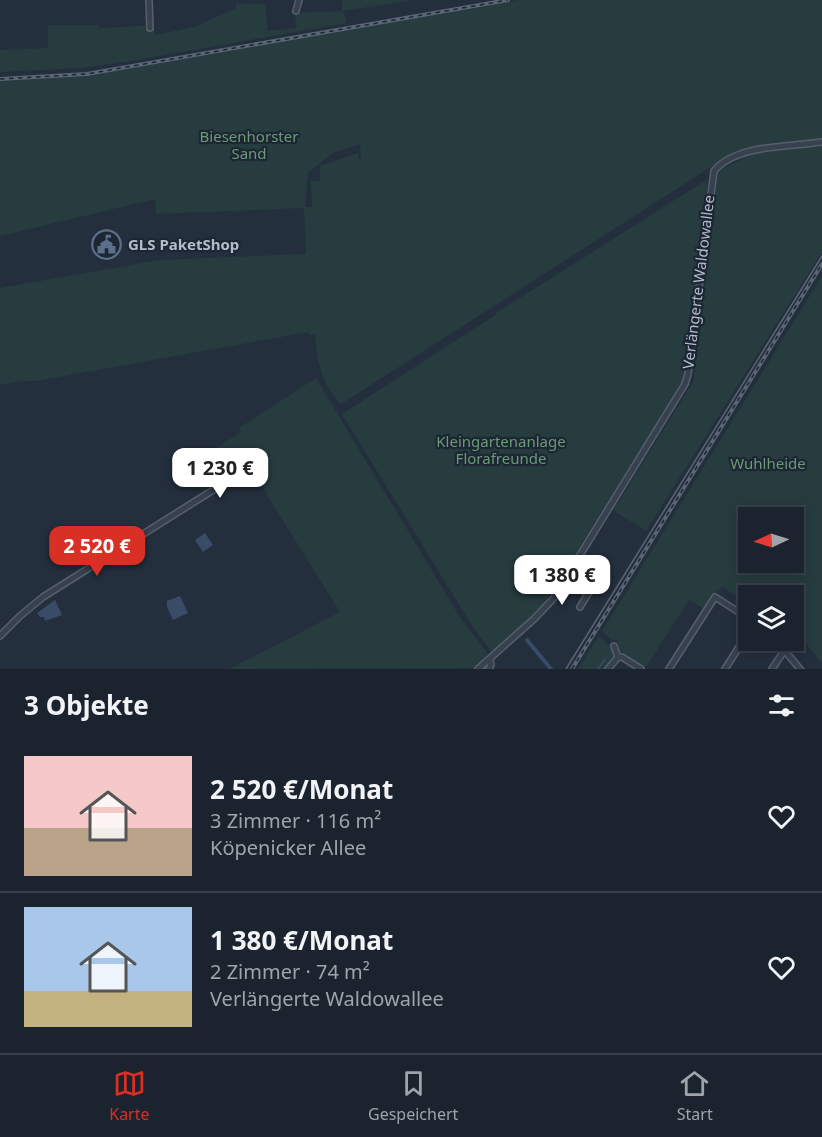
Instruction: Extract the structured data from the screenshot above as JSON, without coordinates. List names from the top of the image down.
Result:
{
  "streets": {
    "street": ["Verlängerte Waldowallee"]
  },
  "parks": ["Biesenhorster Sand", "Kleingartenanlage Florafreunde", "Wuhlheide"],
  "places": {
    "public building": ["GLS PaketShop"]
  },
  "north": "left",
  "page": {
    "price": ["1 230 €", "2 520 €", "1 380 €"],
    "heading": "3 Objekte",
    "list": [
      {
        "name": "2 520 €/Monat",
        "note": "3 Zimmer · 116 m² · Köpenicker Allee"
      },
      {
        "name": "1 380 €/Monat",
        "note": "2 Zimmer · 74 m² · Verlängerte Waldowallee"
      }
    ],
    "tabs": ["Karte", "Gespeichert", "Start"]
  }
}
